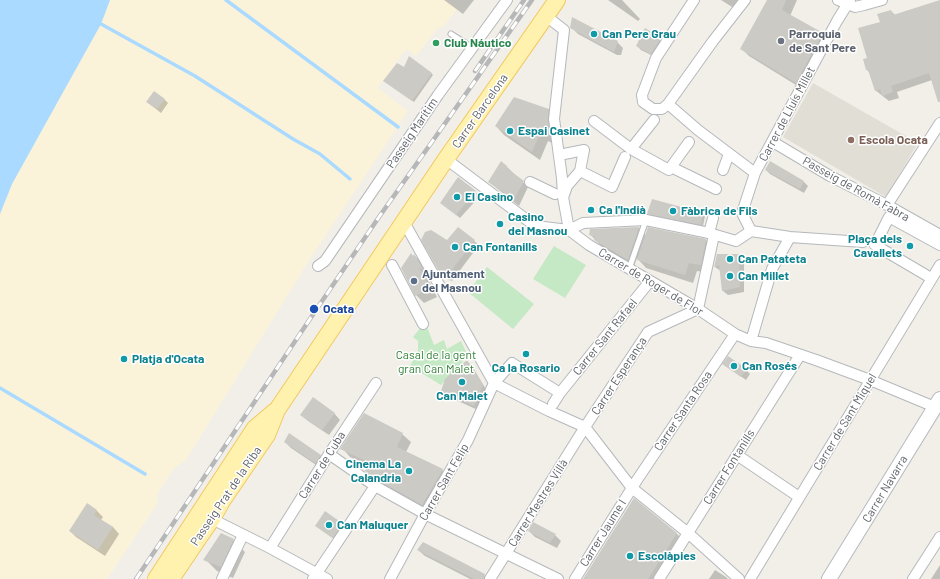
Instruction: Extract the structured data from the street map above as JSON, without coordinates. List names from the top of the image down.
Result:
{
  "streets": {
    "main road": ["Carrer Barcelona", "Passeig Prat de la Riba"],
    "street": [
      "Carrer de Lluís Millet",
      "Passeig Marítim",
      "Passeig de Romà Fabra",
      "Carrer de Roger de Flor",
      "Carrer Sant Rafael",
      "Carrer Esperança",
      "Carrer Santa Rosa",
      "Carrer de Sant Miquel",
      "Carrer de Cuba",
      "Carrer Fontanills",
      "Carrer Sant Felip",
      "Carrer Navarra",
      "Carrer Mestres Villà",
      "Carrer Jaume I"
    ]
  },
  "crossings": [
    ["Carrer de Lluís Millet", "Passeig de Romà Fabra"],
    ["Carrer de Roger de Flor", "Carrer Sant Rafael"],
    ["Carrer de Roger de Flor", "Carrer Esperança"],
    ["Carrer de Roger de Flor", "Carrer Santa Rosa"],
    ["Carrer de Roger de Flor", "Carrer de Sant Miquel"],
    ["Carrer de Roger de Flor", "Carrer Fontanills"],
    ["Carrer de Roger de Flor", "Carrer Navarra"],
    ["Carrer Esperança", "Carrer Mestres Villà"],
    ["Carrer Santa Rosa", "Carrer Jaume I"]
  ],
  "parks": ["Casal de la gent gran Can Malet"],
  "places": [
    "Can Pere Grau",
    "Parroquia de Sant Pere",
    "Club Náutico",
    "Espai Casinet",
    "Escola Ocata",
    "El Casino",
    "Ca l'Indià",
    "Fàbrica de Fils",
    "Casino del Masnou",
    "Plaça dels Cavallets",
    "Can Fontanills",
    "Can Patateta",
    "Can Millet",
    "Ajuntament del Masnou",
    "Ocata",
    "Ca la Rosario",
    "Platja d'Ocata",
    "Can Rosés",
    "Can Malet",
    "Cinema La Calandria",
    "Can Maluquer",
    "Escolàpies"
  ]
}
